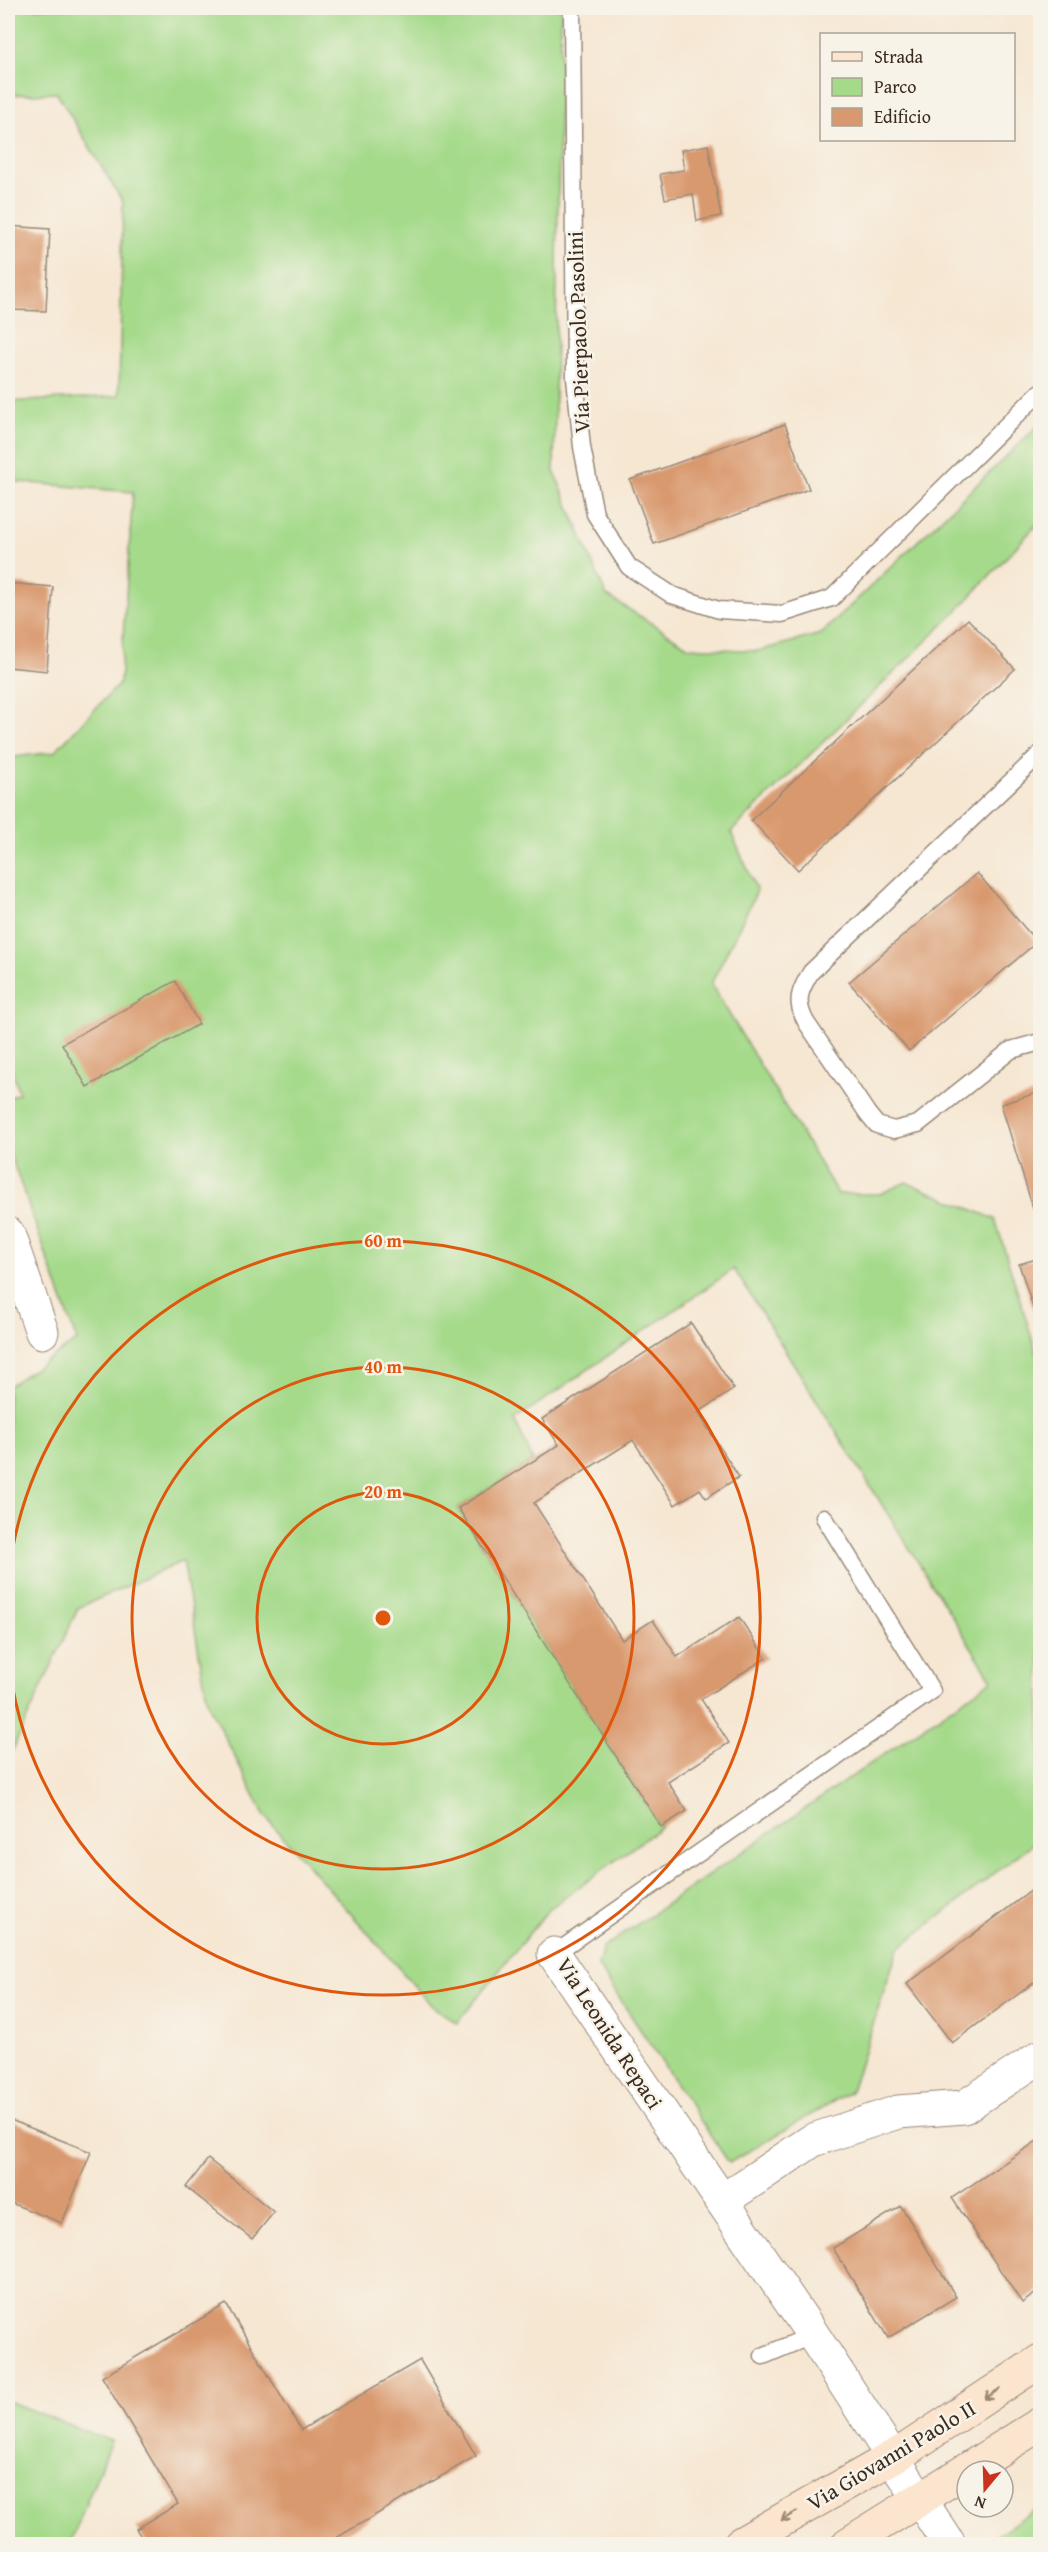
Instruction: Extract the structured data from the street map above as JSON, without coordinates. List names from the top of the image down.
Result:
{
  "streets": {
    "street": ["Via Leonida Repaci", "Via Giovanni Paolo II"],
    "lane": ["Via Pierpaolo Pasolini"]
  },
  "crossings": [
    ["Via Leonida Repaci", "Via Giovanni Paolo II"]
  ],
  "legend": ["Strada", "Parco", "Edificio"],
  "north": "bottom",
  "rings": ["60 m", "40 m", "20 m"]
}
